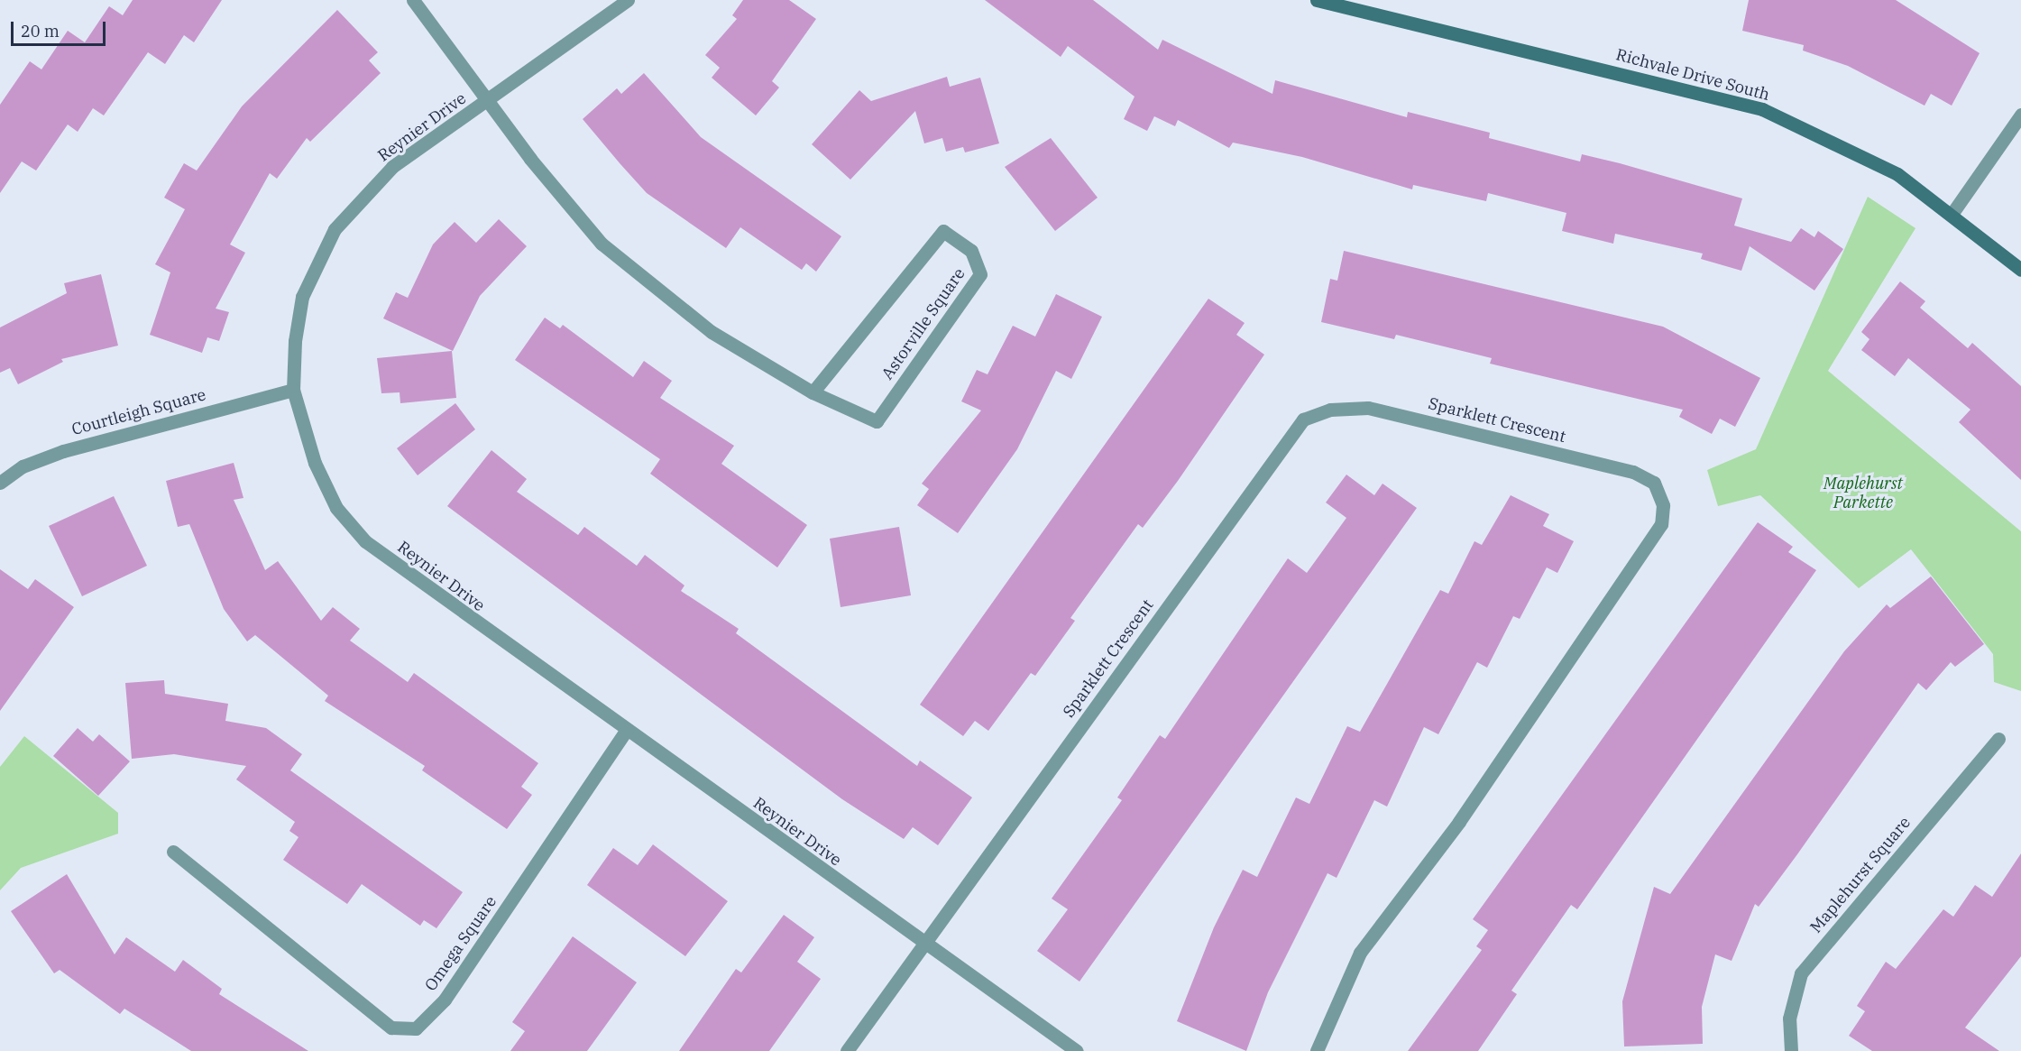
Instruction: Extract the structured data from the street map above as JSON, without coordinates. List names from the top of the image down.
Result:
{
  "streets": {
    "street": [
      "Richvale Drive South",
      "Reynier Drive",
      "Astorville Square",
      "Courtleigh Square",
      "Sparklett Crescent",
      "Maplehurst Square",
      "Omega Square"
    ]
  },
  "crossings": [
    ["Reynier Drive", "Astorville Square"],
    ["Reynier Drive", "Courtleigh Square"],
    ["Reynier Drive", "Sparklett Crescent"],
    ["Reynier Drive", "Omega Square"]
  ],
  "parks": ["Maplehurst Parkette"],
  "scale_bar": "20 m"
}
